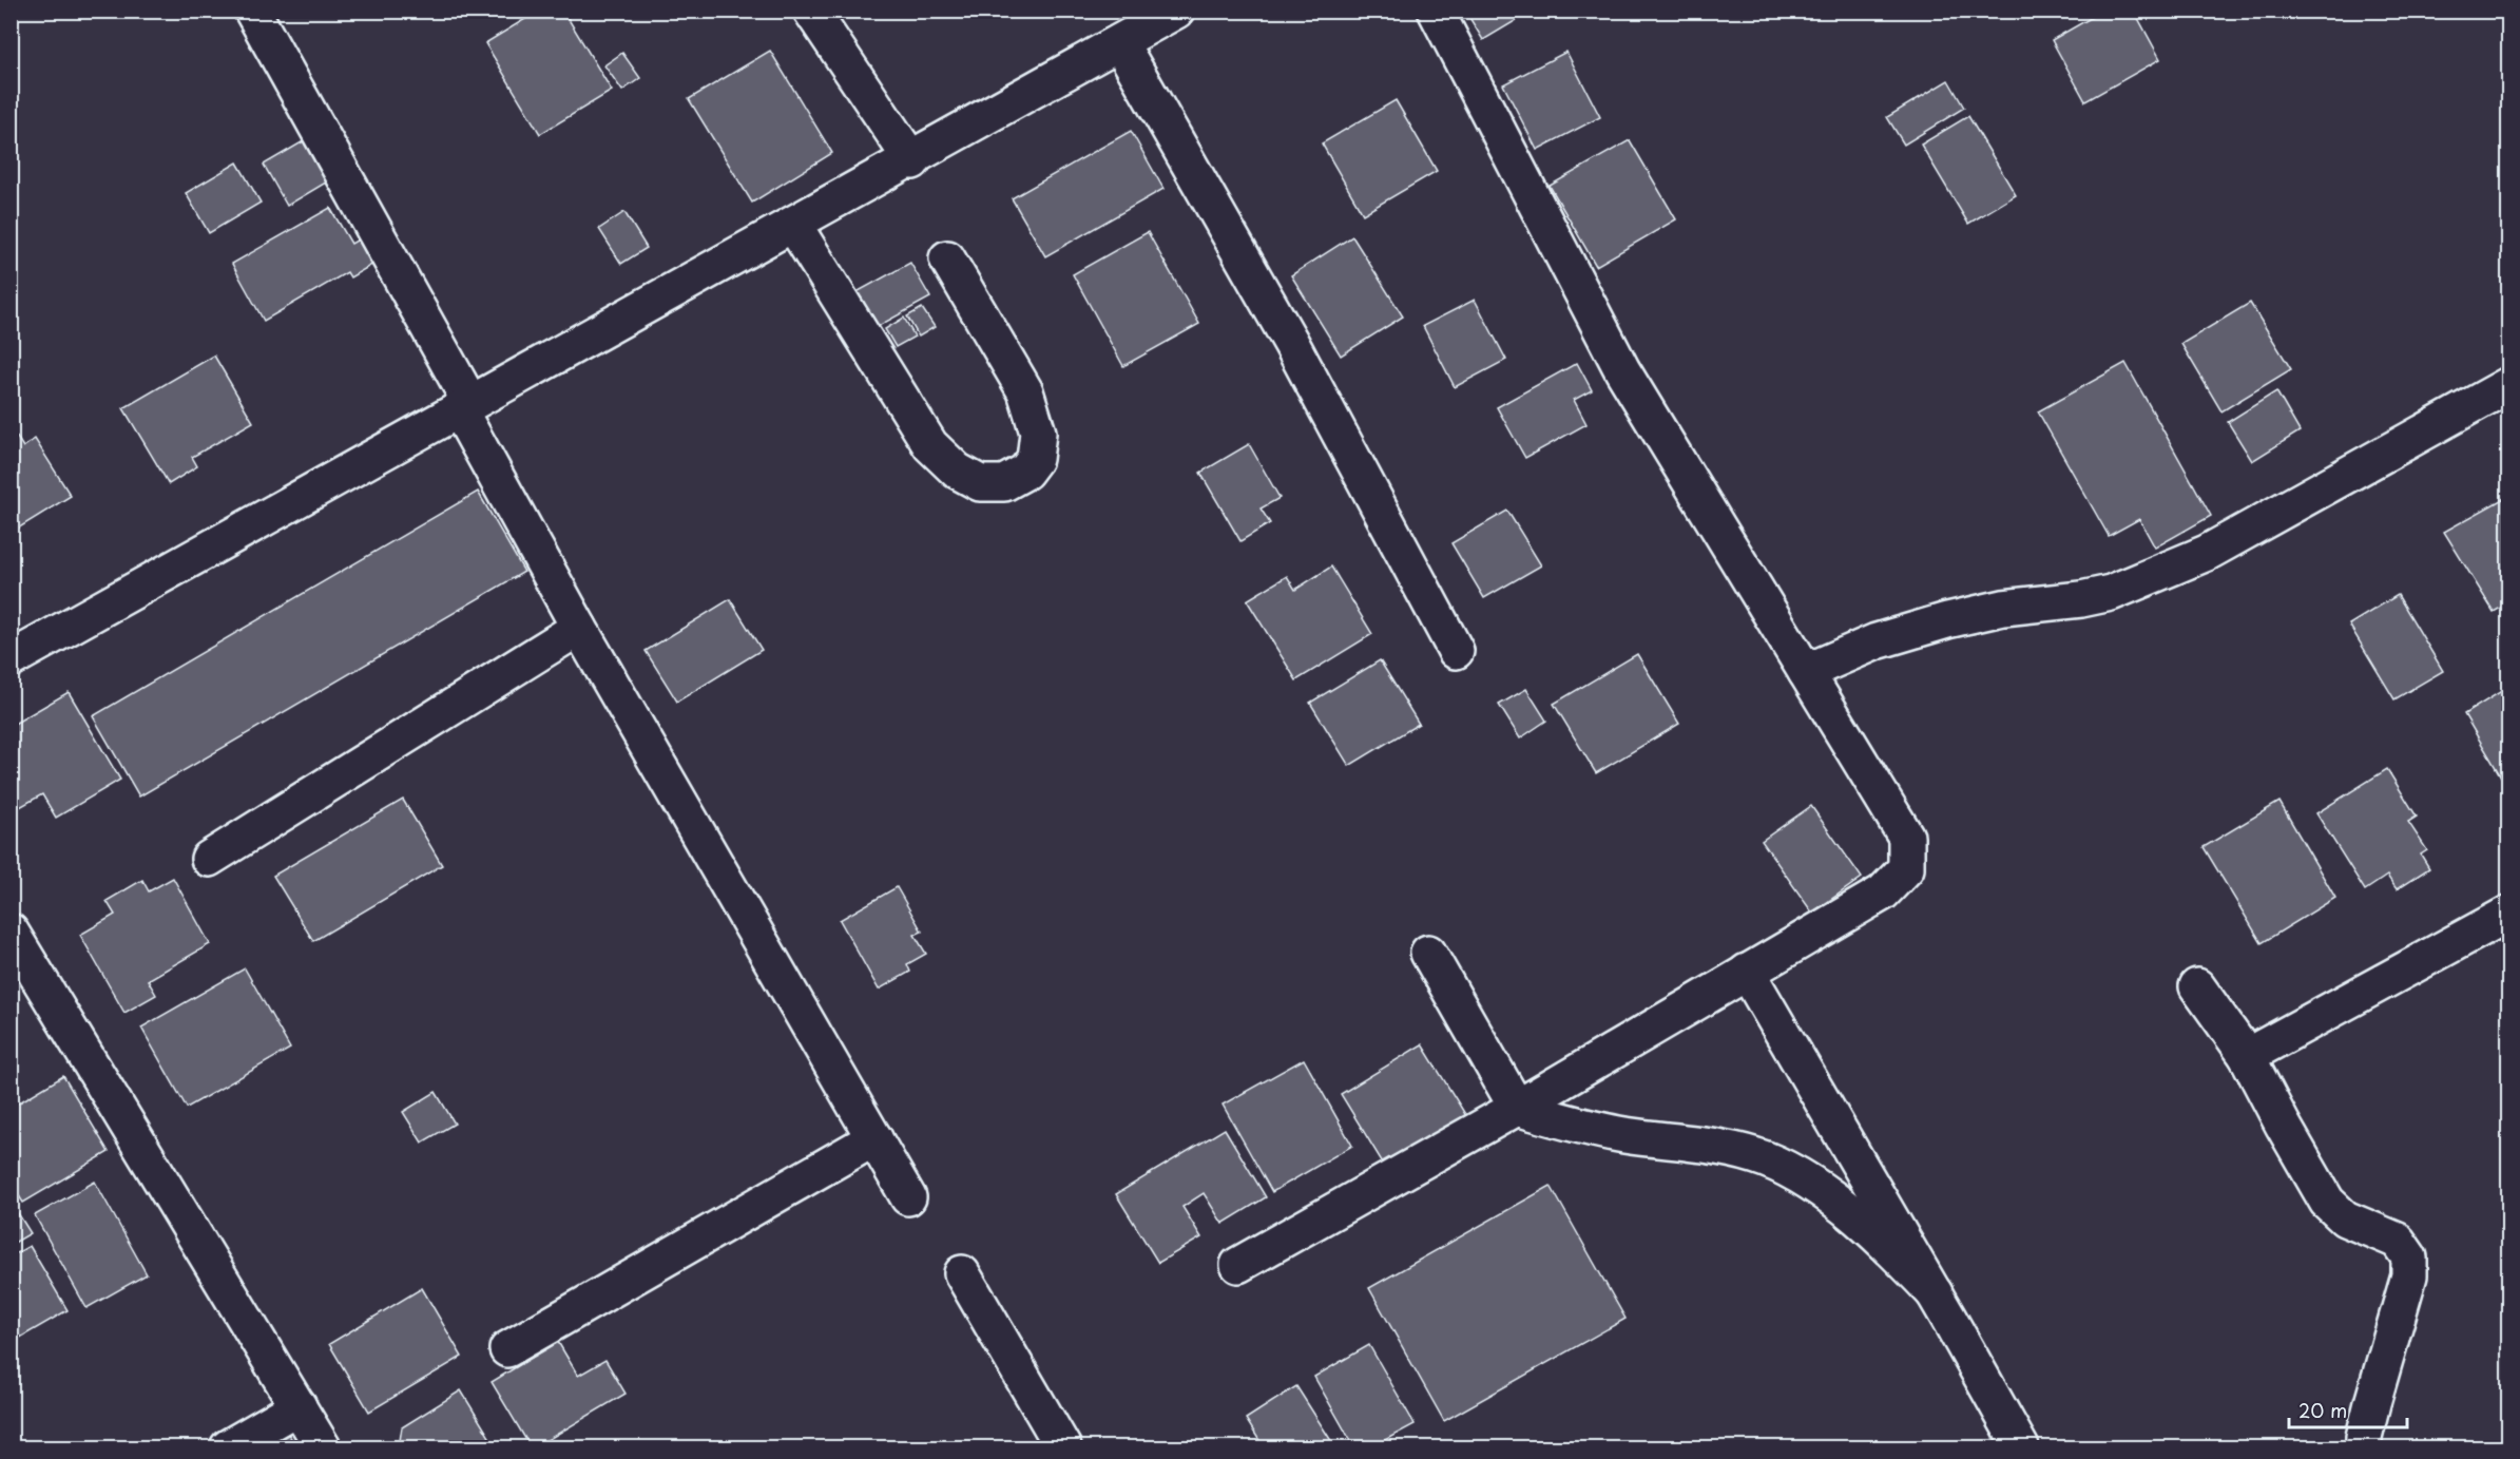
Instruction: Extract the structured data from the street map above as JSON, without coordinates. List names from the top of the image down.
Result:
{
  "scale_bar": "20 m"
}
